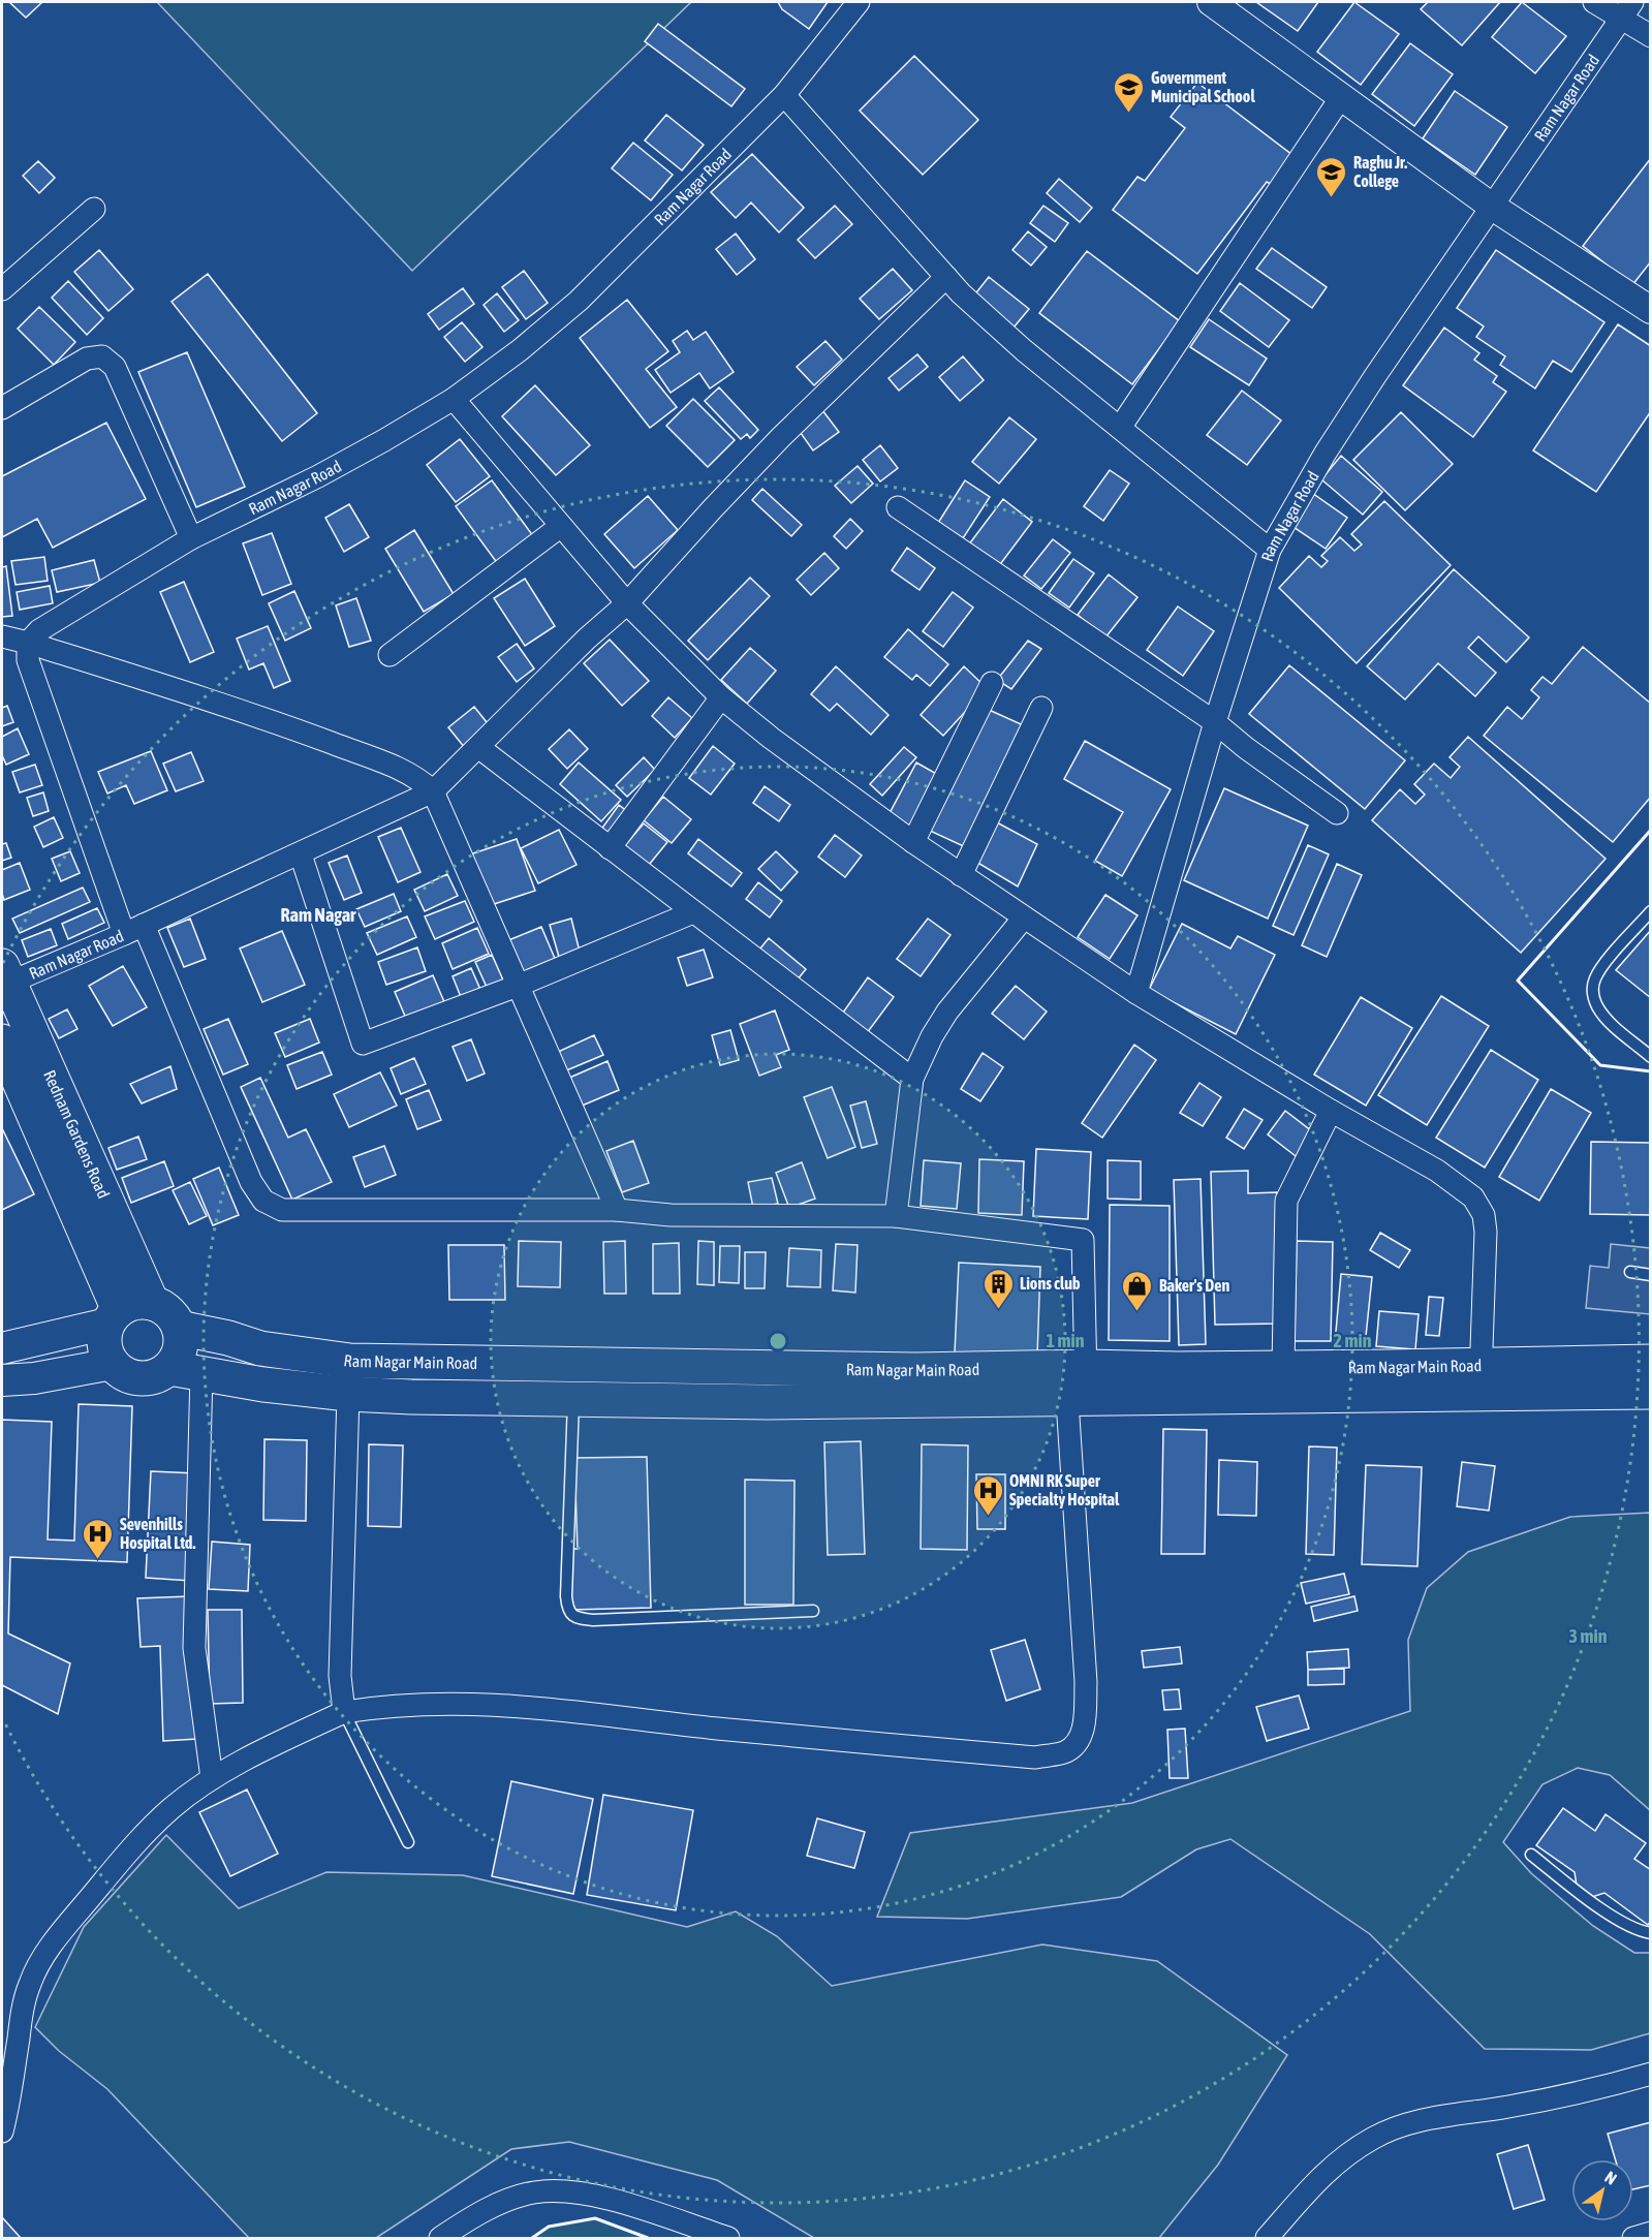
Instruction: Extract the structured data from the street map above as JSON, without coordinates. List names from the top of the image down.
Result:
{
  "streets": {
    "main road": ["Rednam Gardens Road", "Ram Nagar Main Road"],
    "street": ["Ram Nagar Road"]
  },
  "crossings": [
    ["Ram Nagar Road", "Rednam Gardens Road"],
    ["Rednam Gardens Road", "Ram Nagar Main Road"]
  ],
  "districts": ["Ram Nagar"],
  "places": {
    "school or university": ["Government Municipal School", "Raghu Jr. College"],
    "building": ["Lions club"],
    "shop": ["Baker's Den"],
    "hospital": ["OMNI RK Super Specialty Hospital", "Sevenhills Hospital Ltd."]
  },
  "north": "top right",
  "rings": ["1 min", "2 min", "3 min"]
}
